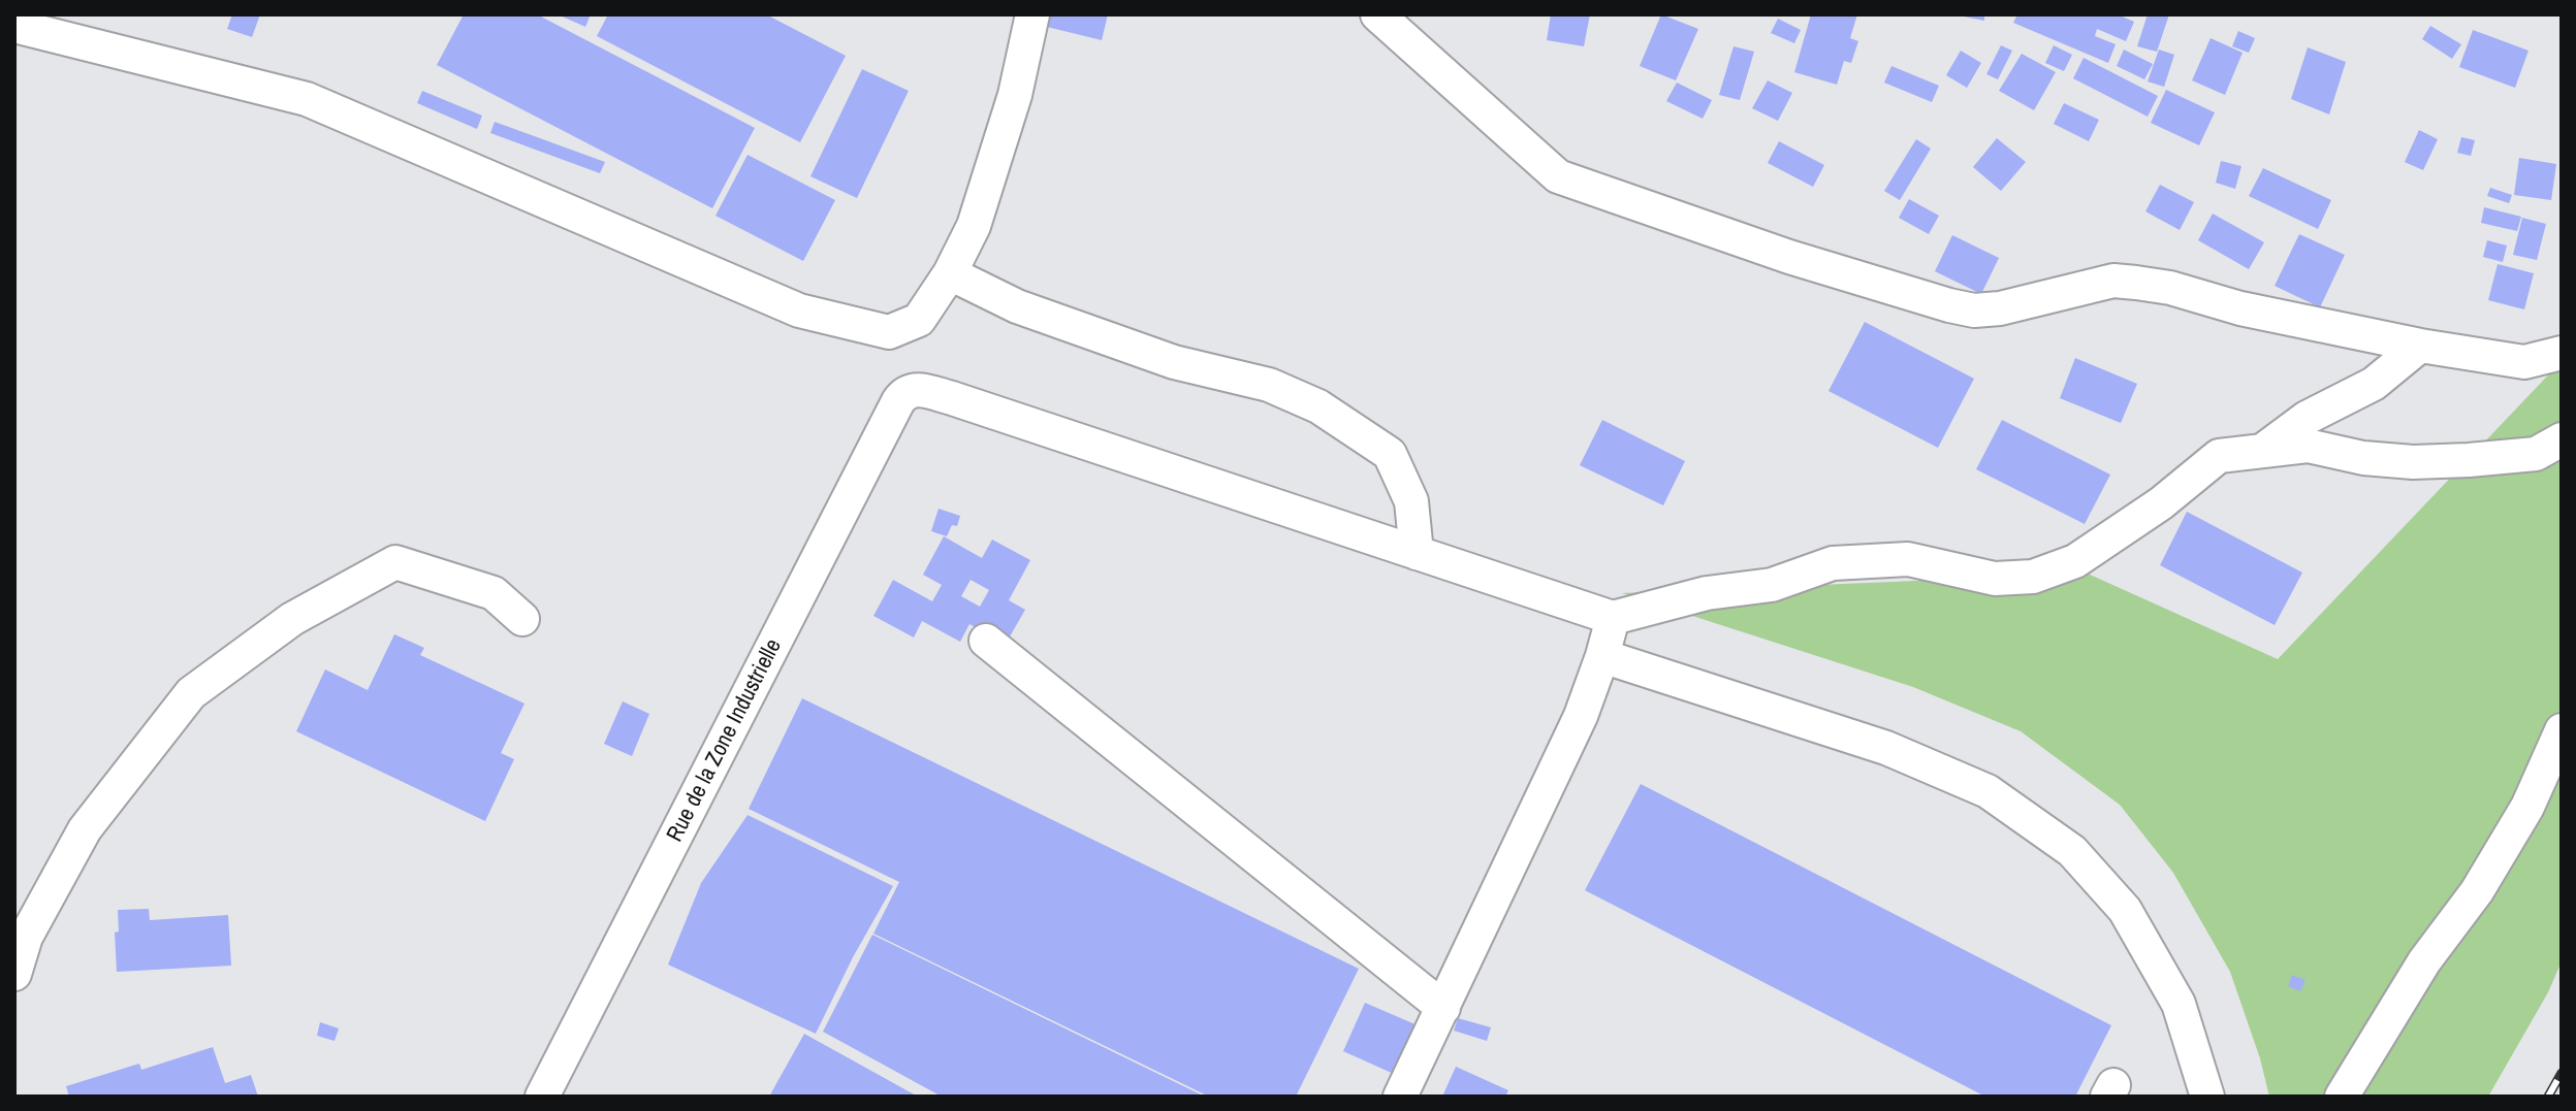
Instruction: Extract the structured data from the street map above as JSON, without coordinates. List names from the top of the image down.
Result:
{
  "streets": {
    "street": ["Rue de la Zone Industrielle"]
  }
}
